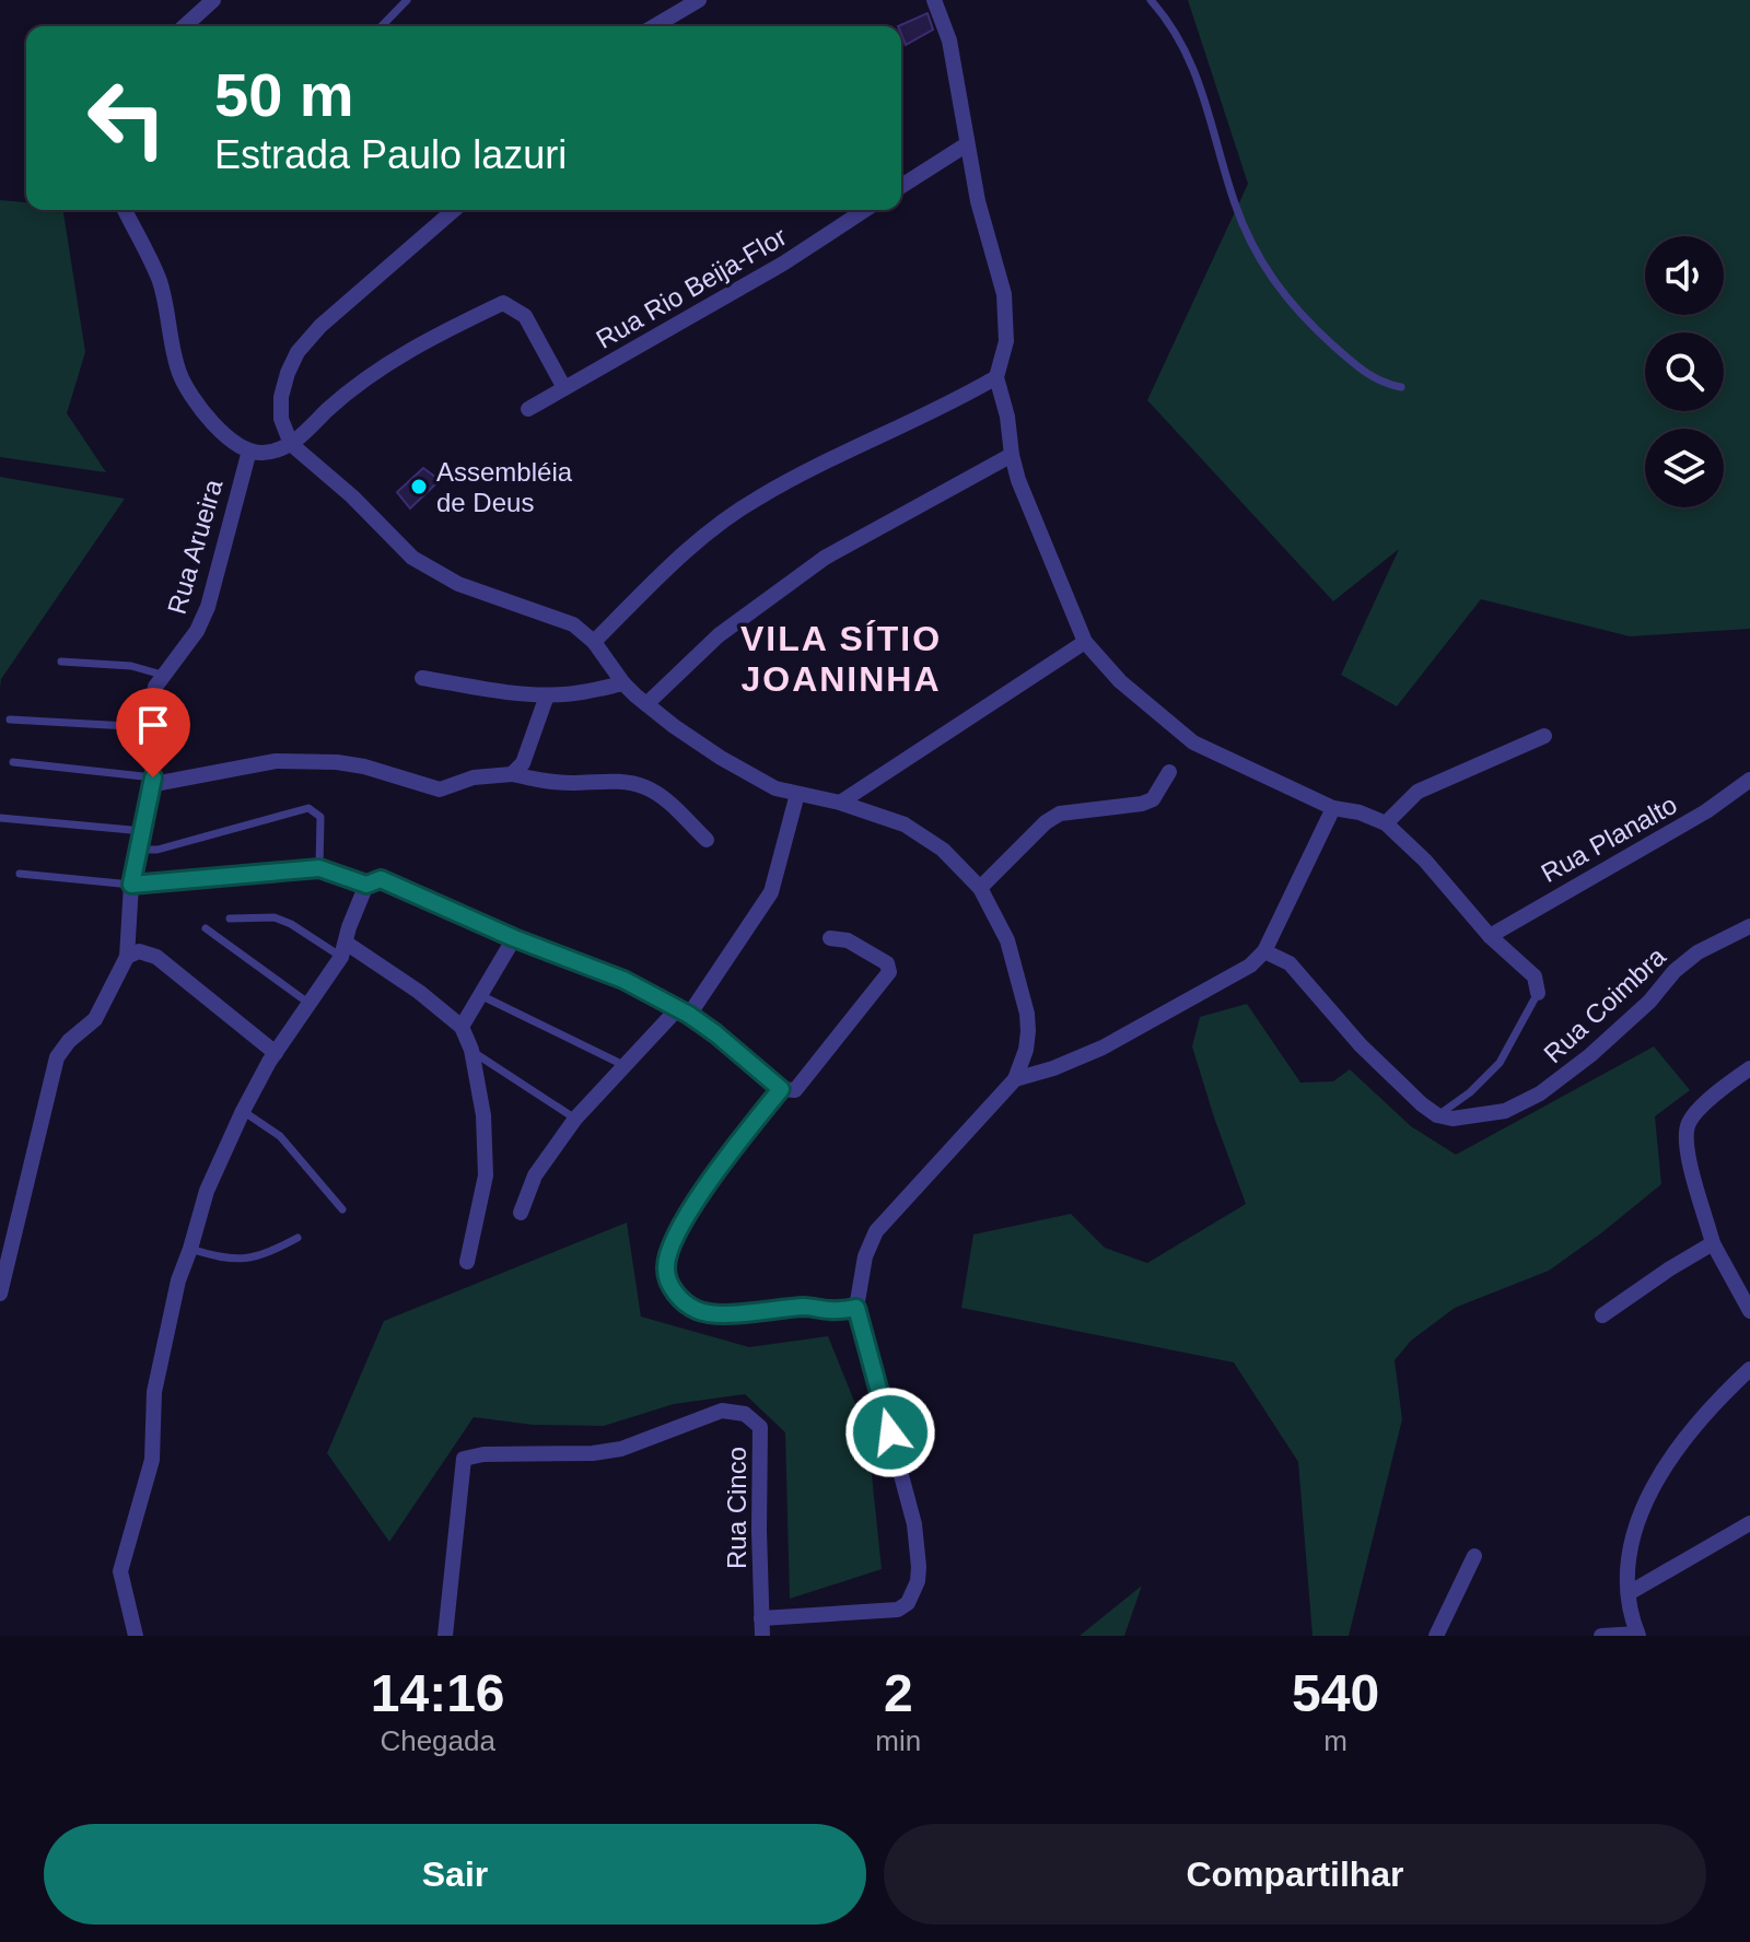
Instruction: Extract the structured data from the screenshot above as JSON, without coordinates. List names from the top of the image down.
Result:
{
  "streets": {
    "street": [
      "Rua Rio Beija-Flor",
      "Rua Arueira",
      "Rua Planalto",
      "Rua Coimbra",
      "Rua Cinco"
    ]
  },
  "districts": ["VILA SÍTIO JOANINHA"],
  "places": ["Assembléia de Deus"],
  "page": {
    "turn": ["50 m", "Estrada Paulo lazuri"],
    "eta": [
      "14:16",
      "Chegada",
      "2",
      "min",
      "540",
      "m"
    ],
    "buttons": ["Sair", "Compartilhar"]
  }
}
